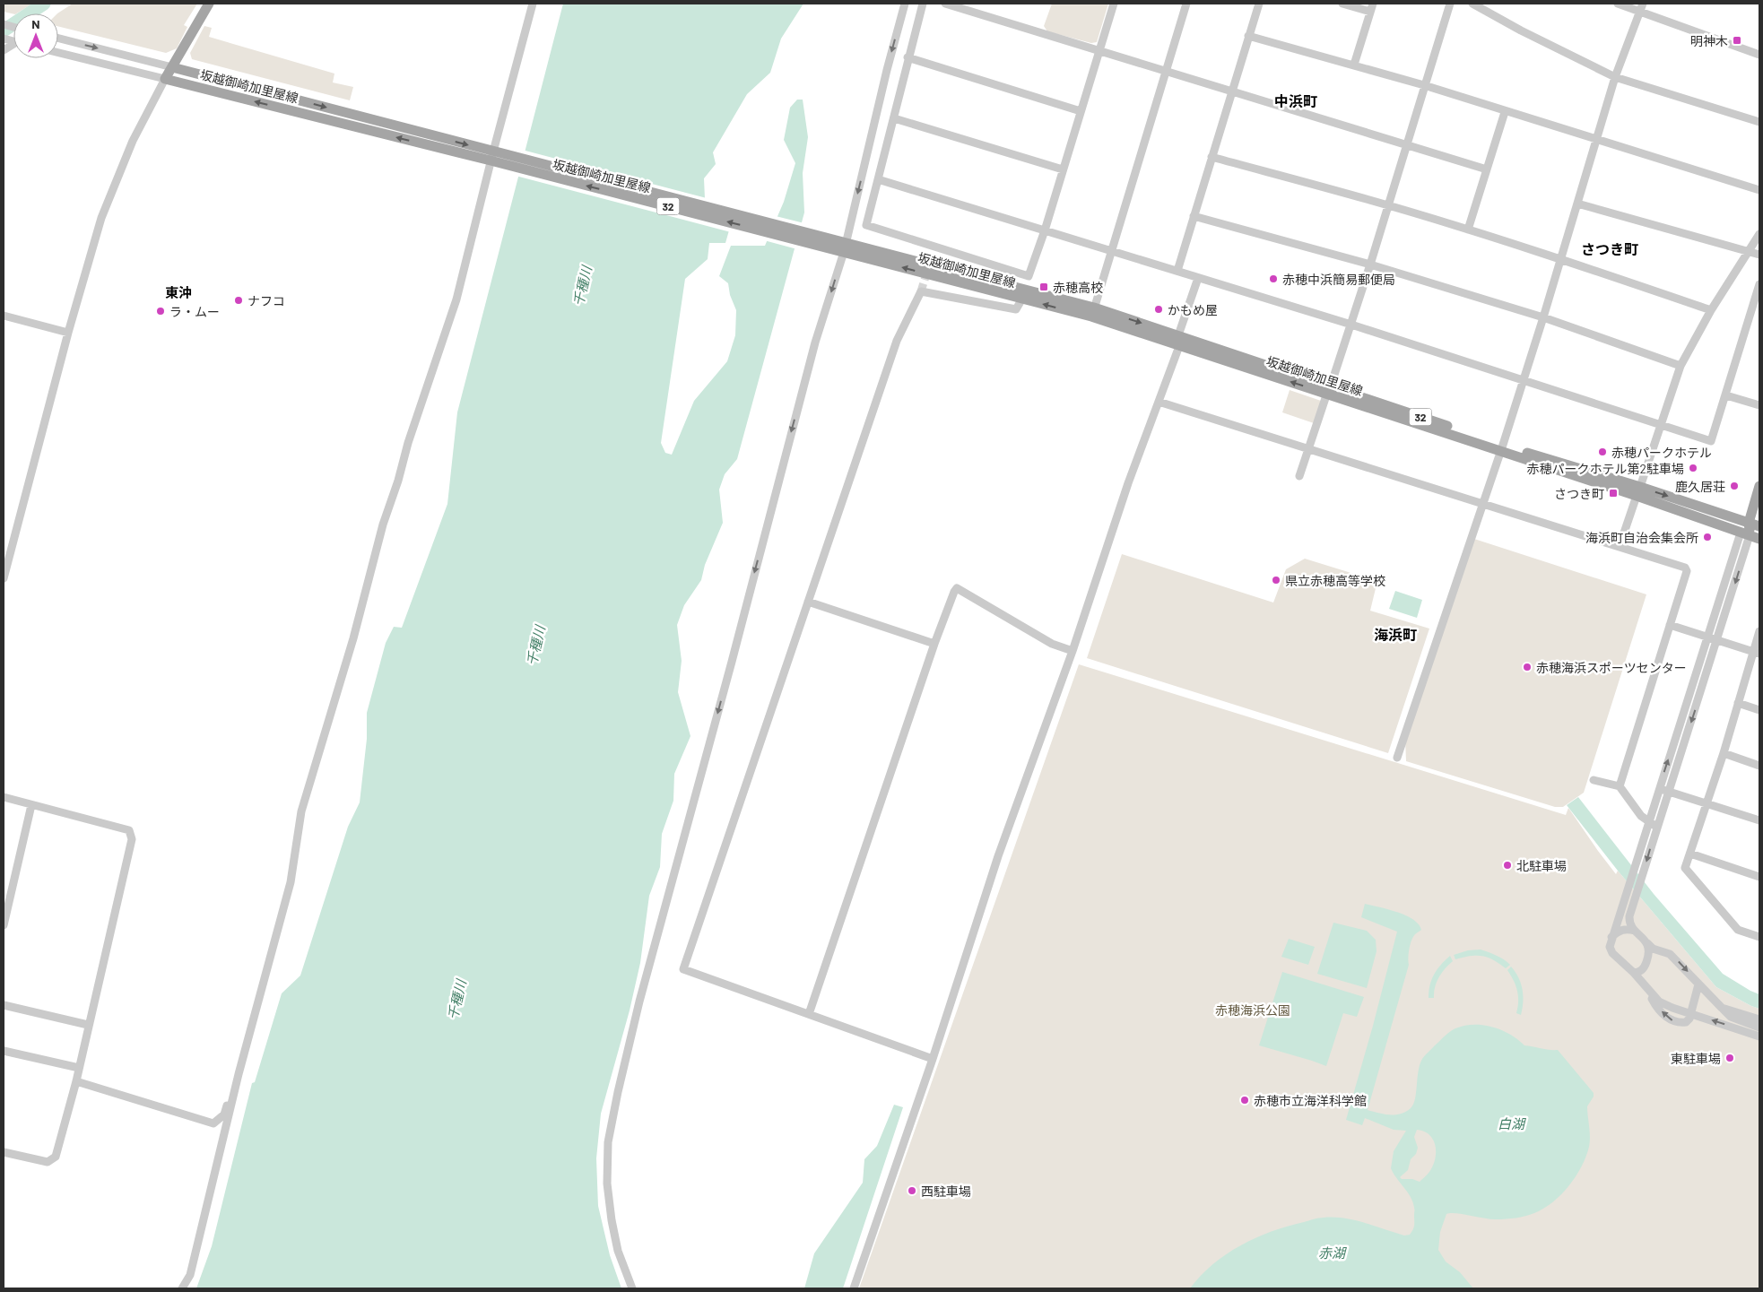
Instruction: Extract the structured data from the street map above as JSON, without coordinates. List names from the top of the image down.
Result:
{
  "streets": {
    "main road": ["坂越御崎加里屋線", "32"]
  },
  "districts": [
    "中浜町",
    "さつき町",
    "東沖",
    "海浜町"
  ],
  "water": ["千種川", "白湖", "赤湖"],
  "parks": ["赤穂海浜公園"],
  "places": {
    "transit": ["明神木", "赤穂高校", "さつき町"],
    "other": [
      "赤穂中浜簡易郵便局",
      "ナフコ",
      "かもめ屋",
      "ラ・ムー",
      "赤穂パークホテル",
      "赤穂パークホテル第2駐車場",
      "鹿久居荘",
      "海浜町自治会集会所",
      "県立赤穂高等学校",
      "赤穂海浜スポーツセンター",
      "北駐車場",
      "東駐車場",
      "赤穂市立海洋科学館",
      "西駐車場"
    ]
  },
  "north": "top"
}
